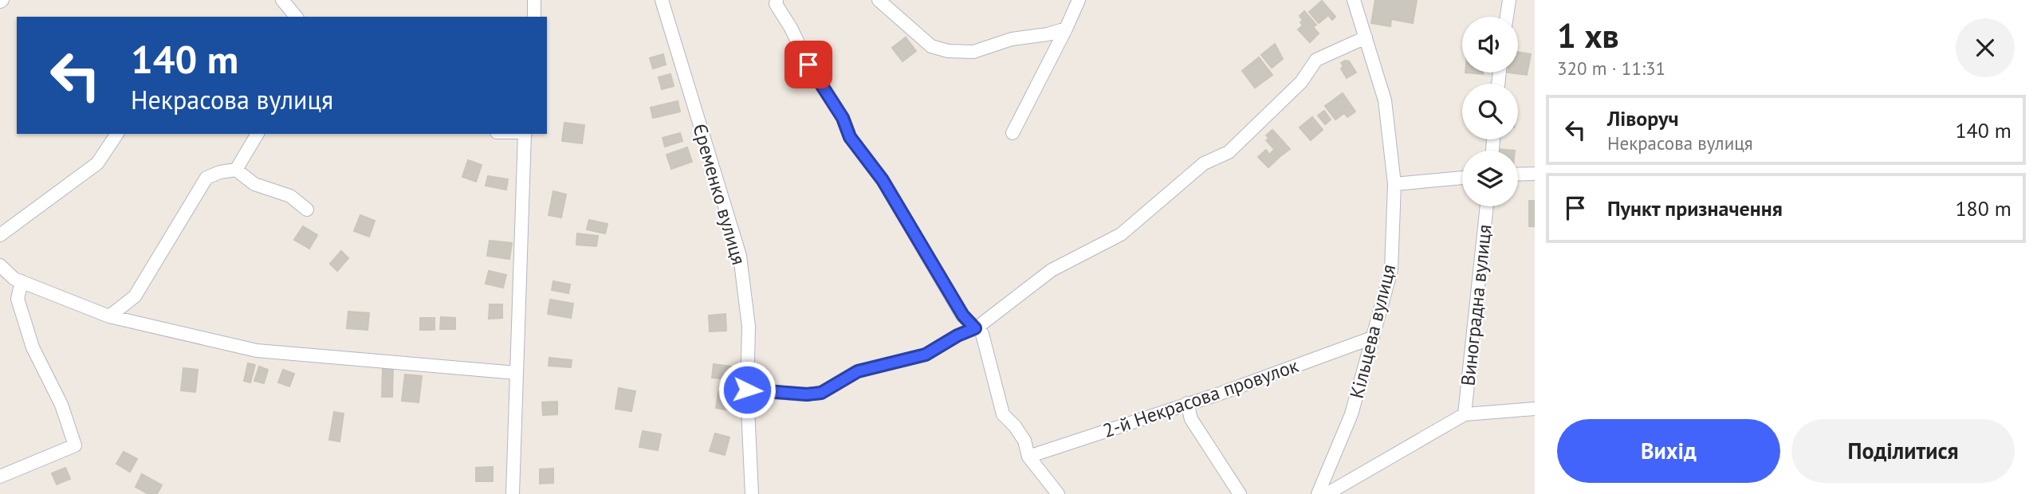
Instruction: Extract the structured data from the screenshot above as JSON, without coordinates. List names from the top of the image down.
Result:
{
  "streets": {
    "street": [
      "Єременко вулиця",
      "Виноградна вулиця",
      "Кільцева вулиця",
      "2-й Некрасова провулок"
    ]
  },
  "crossings": [
    ["Кільцева вулиця", "2-й Некрасова провулок"]
  ],
  "page": {
    "heading": ["1 хв", "320 m · 11:31"],
    "turn": ["140 m", "Некрасова вулиця"],
    "list": [
      {
        "name": "Ліворуч",
        "note": "Некрасова вулиця",
        "value": "140 m"
      },
      {
        "name": "Пункт призначення",
        "value": "180 m"
      }
    ],
    "buttons": ["Вихід", "Поділитися"]
  }
}
